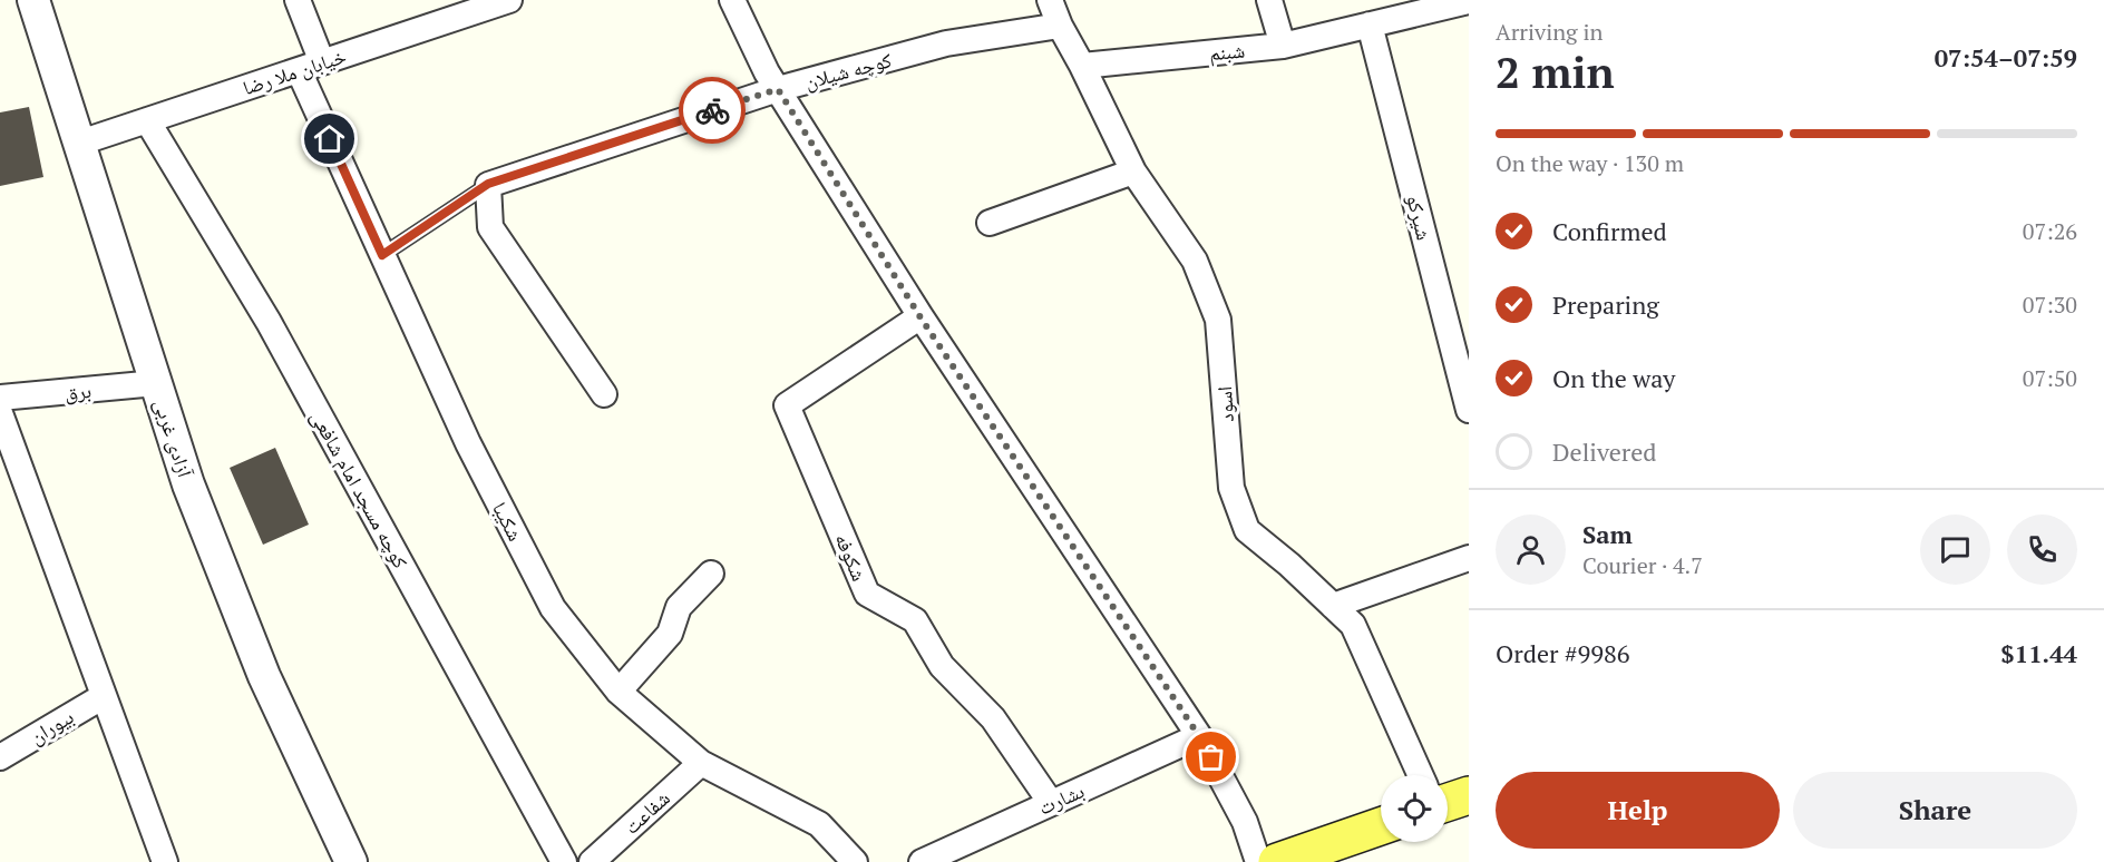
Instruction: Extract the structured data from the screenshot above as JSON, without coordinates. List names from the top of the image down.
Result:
{
  "streets": {
    "street": [
      "شبنم",
      "کوچه شیلان",
      "خیابان ملا رضا",
      "شیرکو",
      "برق",
      "اسود",
      "آزادی غربی",
      "کوچه مسجد امام شافعی",
      "شکیبا",
      "شکوفه",
      "بیوران",
      "بشارت",
      "شفاعت"
    ]
  },
  "crossings": [
    ["شبنم", "شیرکو"],
    ["شبنم", "اسود"],
    ["کوچه شیلان", "اسود"],
    ["کوچه شیلان", "شکیبا"],
    ["خیابان ملا رضا", "آزادی غربی"],
    ["خیابان ملا رضا", "کوچه مسجد امام شافعی"],
    ["خیابان ملا رضا", "شکیبا"],
    ["برق", "آزادی غربی"],
    ["شکیبا", "شفاعت"],
    ["شکوفه", "بشارت"]
  ],
  "page": {
    "heading": ["2 min", "Arriving in", "07:54–07:59"],
    "panel": [
      "Sam",
      "Courier · 4.7",
      "Order #9986",
      "$11.44"
    ],
    "bar": "On the way · 130 m",
    "list": [
      ["Confirmed", "07:26"],
      ["Preparing", "07:30"],
      ["On the way", "07:50"],
      "Delivered"
    ],
    "buttons": ["Help", "Share"]
  }
}
